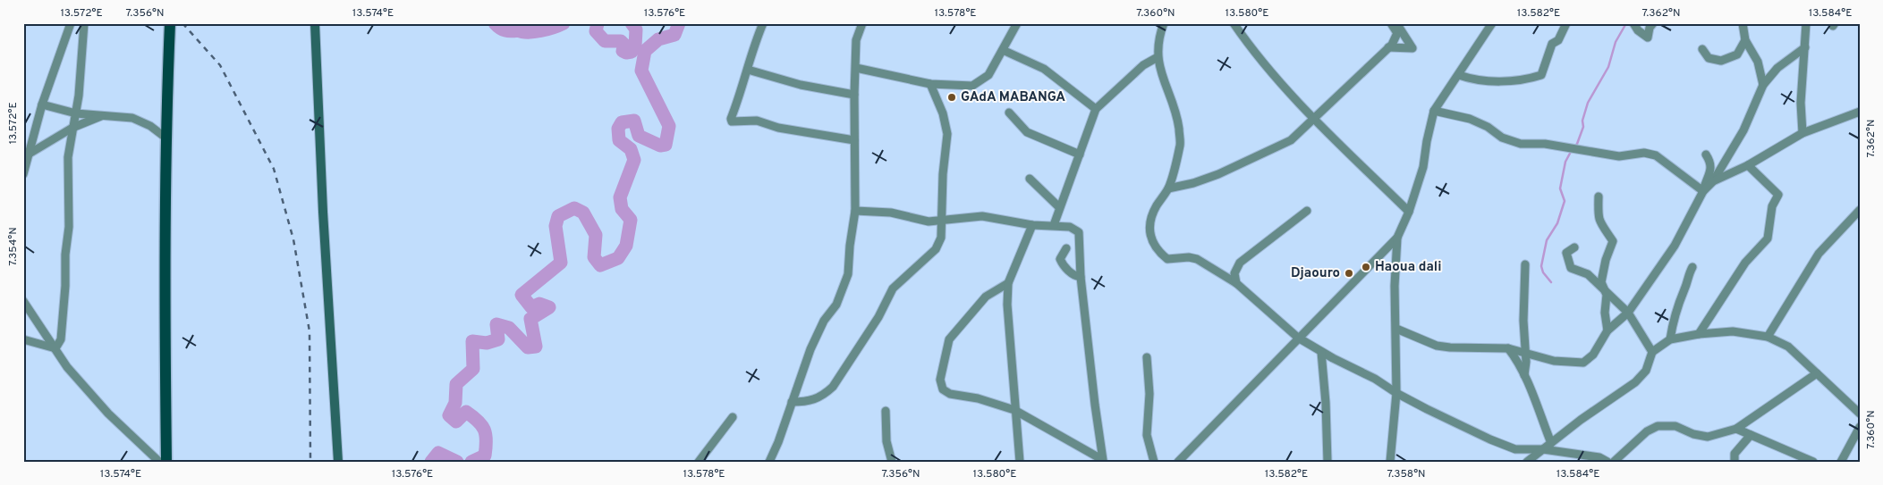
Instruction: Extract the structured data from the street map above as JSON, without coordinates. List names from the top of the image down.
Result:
{
  "places": ["GAdA MABANGA", "Haoua dali", "Djaouro"],
  "coordinates": [
    "13.572°E",
    "7.356°N",
    "13.574°E",
    "13.576°E",
    "13.578°E",
    "7.360°N",
    "13.580°E",
    "13.582°E",
    "7.362°N",
    "13.584°E",
    "7.354°N",
    "7.358°N"
  ]
}
